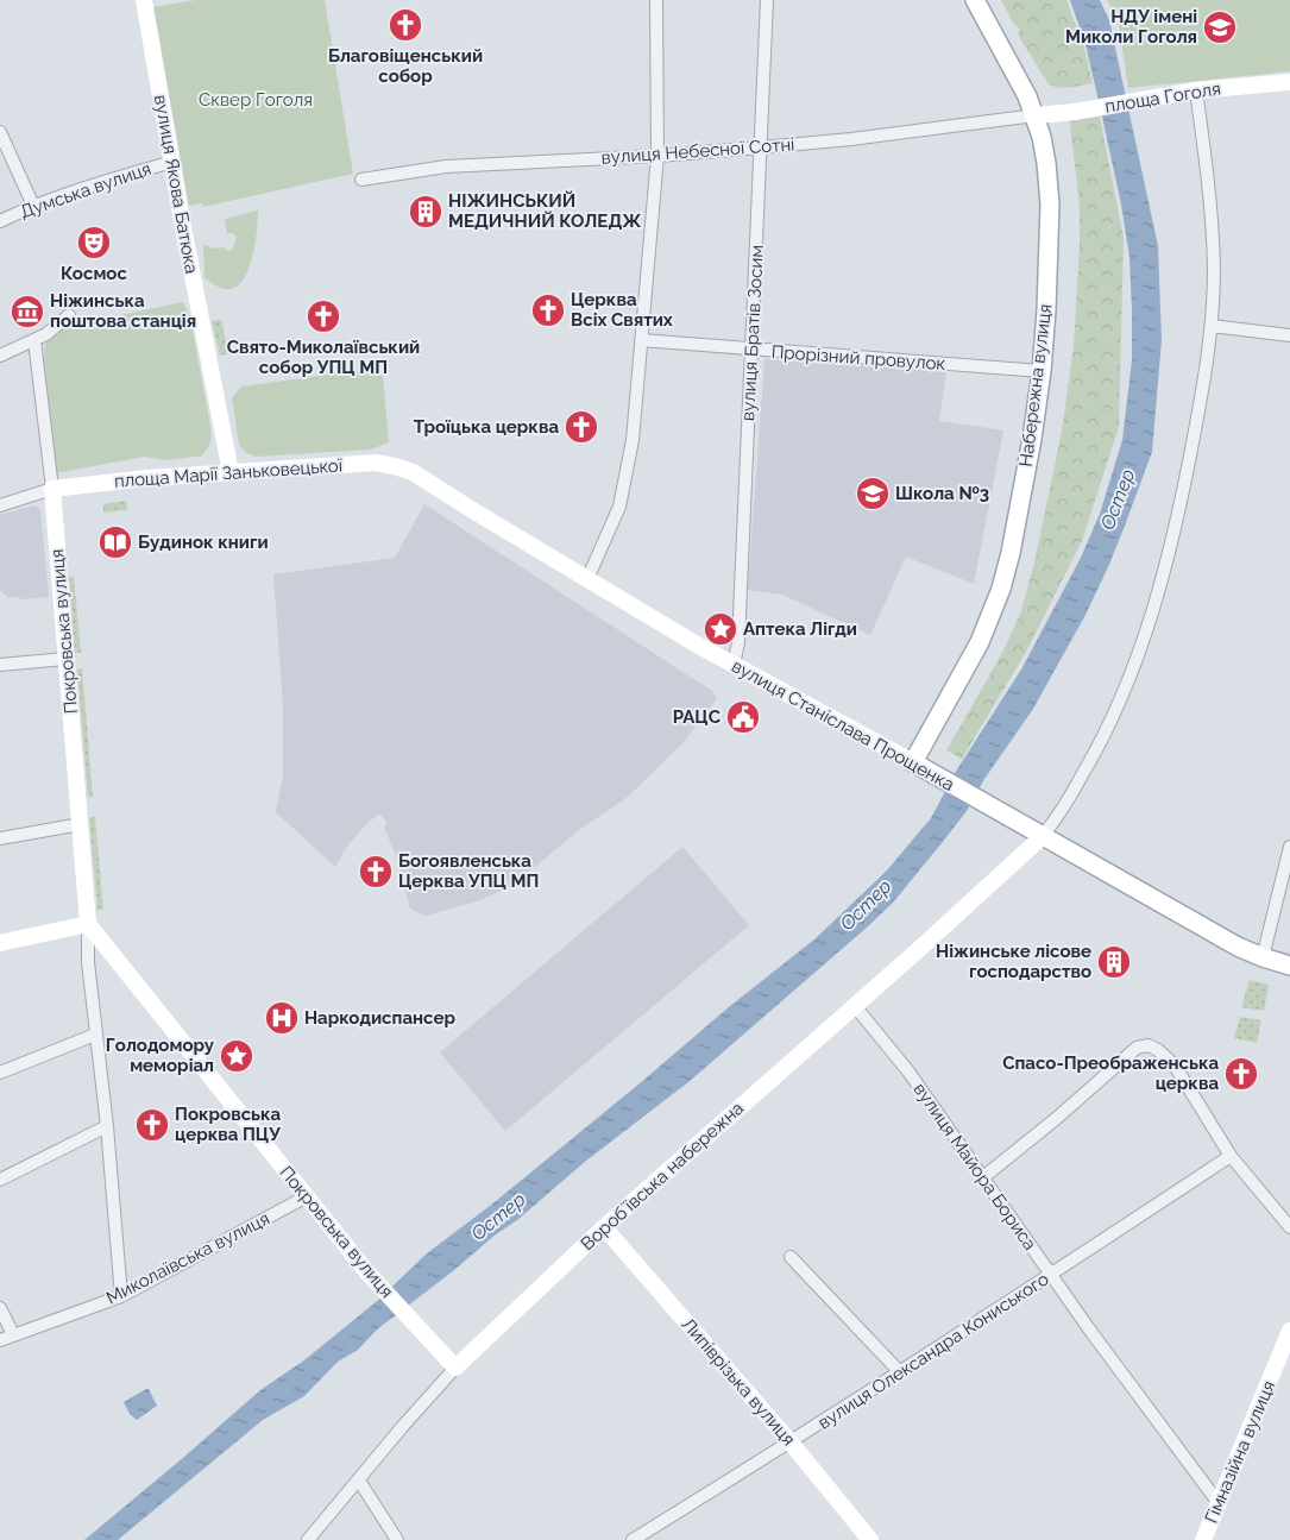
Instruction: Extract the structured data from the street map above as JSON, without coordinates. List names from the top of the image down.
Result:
{
  "streets": {
    "main road": ["Набережна вулиця", "вулиця Станіслава Прощенка"],
    "street": [
      "площа Гоголя",
      "вулиця Небесної Сотні",
      "вулиця Якова Батюка",
      "Думська вулиця",
      "вулиця Братів Зосим",
      "Прорізний провулок",
      "площа Марії Заньковецької",
      "Покровська вулиця",
      "вулиця Майора Бориса",
      "Воробʼївська набережна",
      "Миколаївська вулиця",
      "вулиця Олександра Кониського",
      "Липіврізька вулиця",
      "Гімназійна вулиця"
    ]
  },
  "crossings": [
    ["площа Гоголя", "вулиця Небесної Сотні"],
    ["площа Гоголя", "Набережна вулиця"],
    ["вулиця Небесної Сотні", "вулиця Братів Зосим"],
    ["вулиця Небесної Сотні", "Набережна вулиця"],
    ["вулиця Якова Батюка", "Думська вулиця"],
    ["вулиця Якова Батюка", "площа Марії Заньковецької"],
    ["вулиця Братів Зосим", "Прорізний провулок"],
    ["вулиця Братів Зосим", "вулиця Станіслава Прощенка"],
    ["Прорізний провулок", "Набережна вулиця"],
    ["Набережна вулиця", "вулиця Станіслава Прощенка"],
    ["площа Марії Заньковецької", "Покровська вулиця"],
    ["площа Марії Заньковецької", "вулиця Станіслава Прощенка"],
    ["Покровська вулиця", "Воробʼївська набережна"],
    ["Покровська вулиця", "Миколаївська вулиця"],
    ["вулиця Станіслава Прощенка", "Воробʼївська набережна"],
    ["вулиця Майора Бориса", "Воробʼївська набережна"],
    ["вулиця Майора Бориса", "вулиця Олександра Кониського"],
    ["вулиця Майора Бориса", "Гімназійна вулиця"],
    ["Воробʼївська набережна", "Липіврізька вулиця"],
    ["вулиця Олександра Кониського", "Липіврізька вулиця"]
  ],
  "water": ["Остер"],
  "parks": ["Сквер Гоголя"],
  "places": {
    "church": [
      "Благовіщенський собор",
      "Церква Всіх Святих",
      "Свято-Миколаївський собор УПЦ МП",
      "Троїцька церква",
      "Богоявленська Церква УПЦ МП",
      "Спасо-Преображенська церква",
      "Покровська церква ПЦУ"
    ],
    "school or university": ["НДУ імені Миколи Гоголя", "Школа №3"],
    "building": ["НІЖИНСЬКИЙ МЕДИЧНИЙ КОЛЕДЖ", "Ніжинське лісове господарство"],
    "theatre": ["Космос"],
    "museum": ["Ніжинська поштова станція"],
    "library": ["Будинок книги"],
    "place": ["Аптека Лігди", "Голодомору меморіал"],
    "public building": ["РАЦС"],
    "hospital": ["Наркодиспансер"]
  }
}
